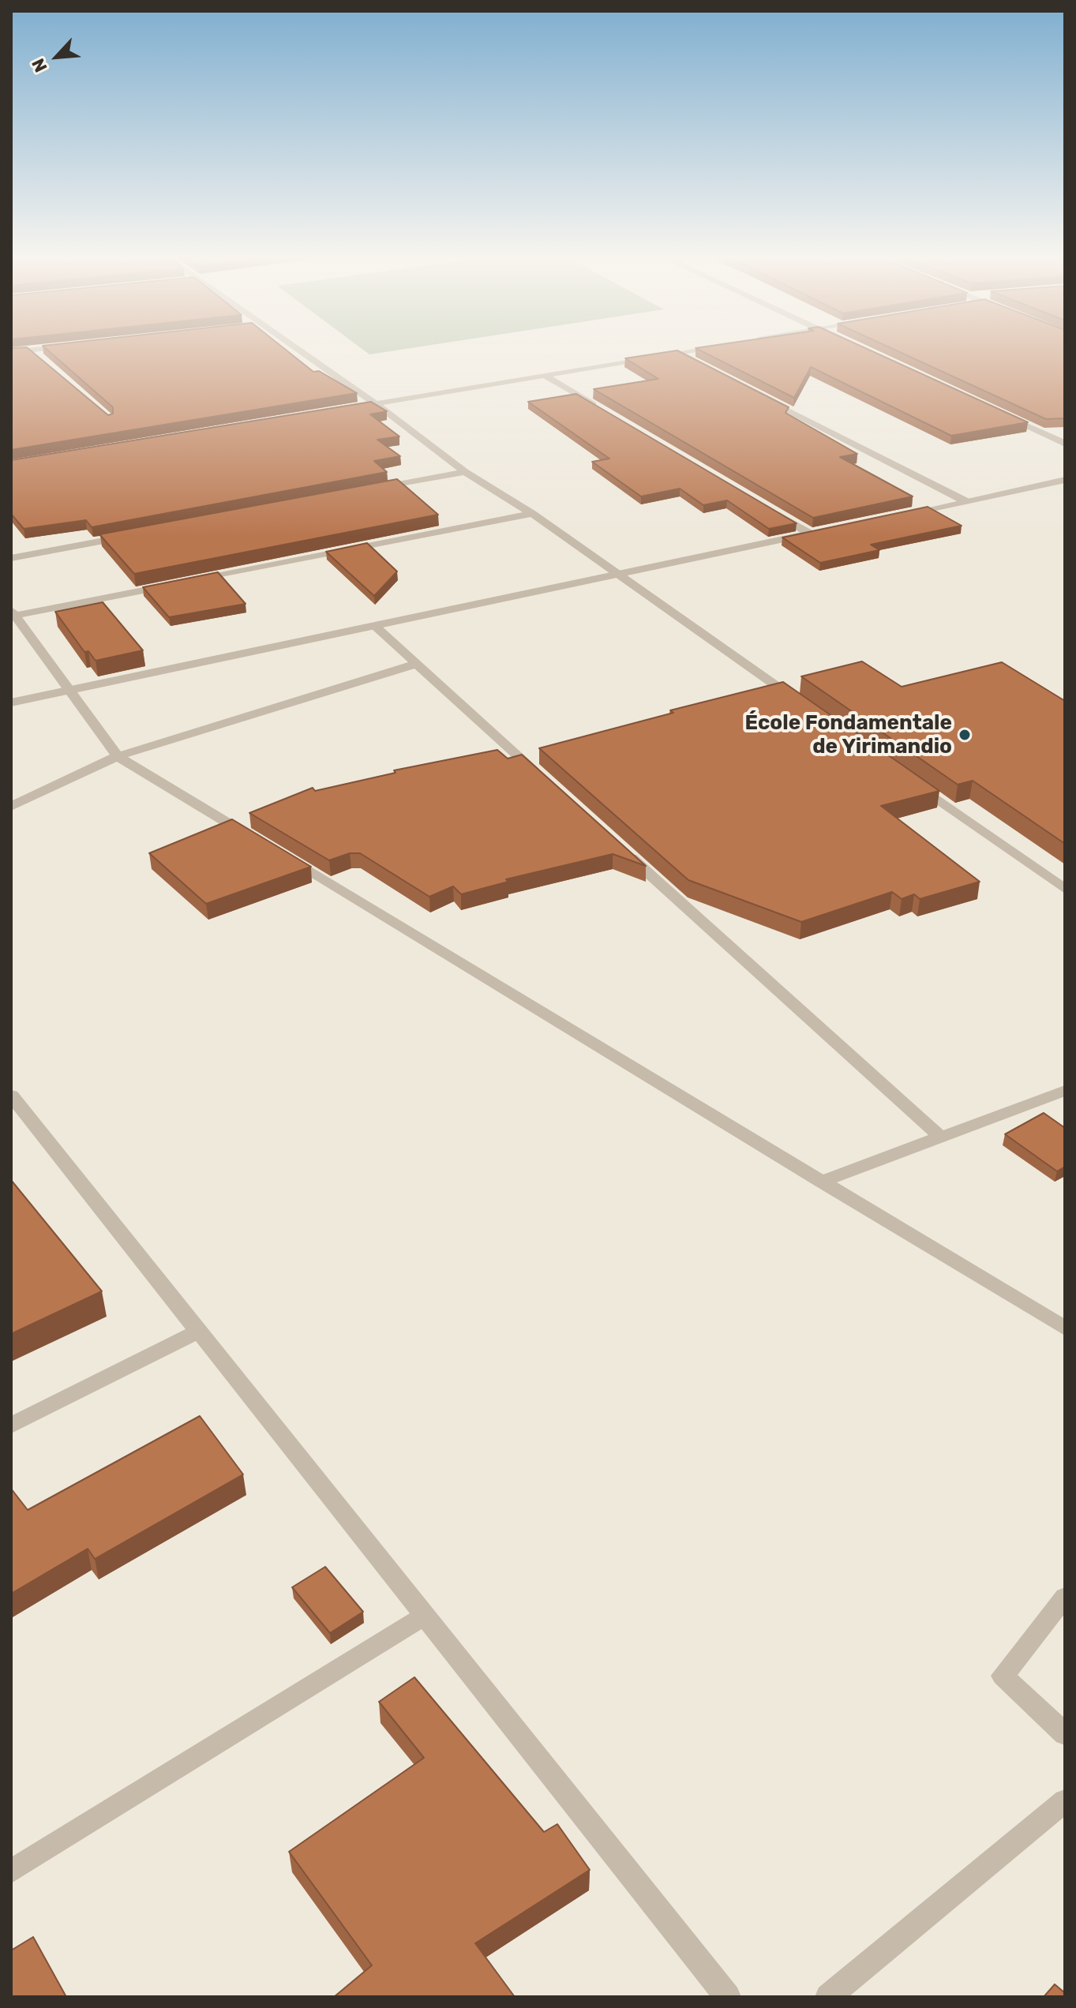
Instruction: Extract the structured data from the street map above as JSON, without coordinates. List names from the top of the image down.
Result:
{
  "places": ["École Fondamentale de Yirimandio"],
  "north": "bottom left"
}
